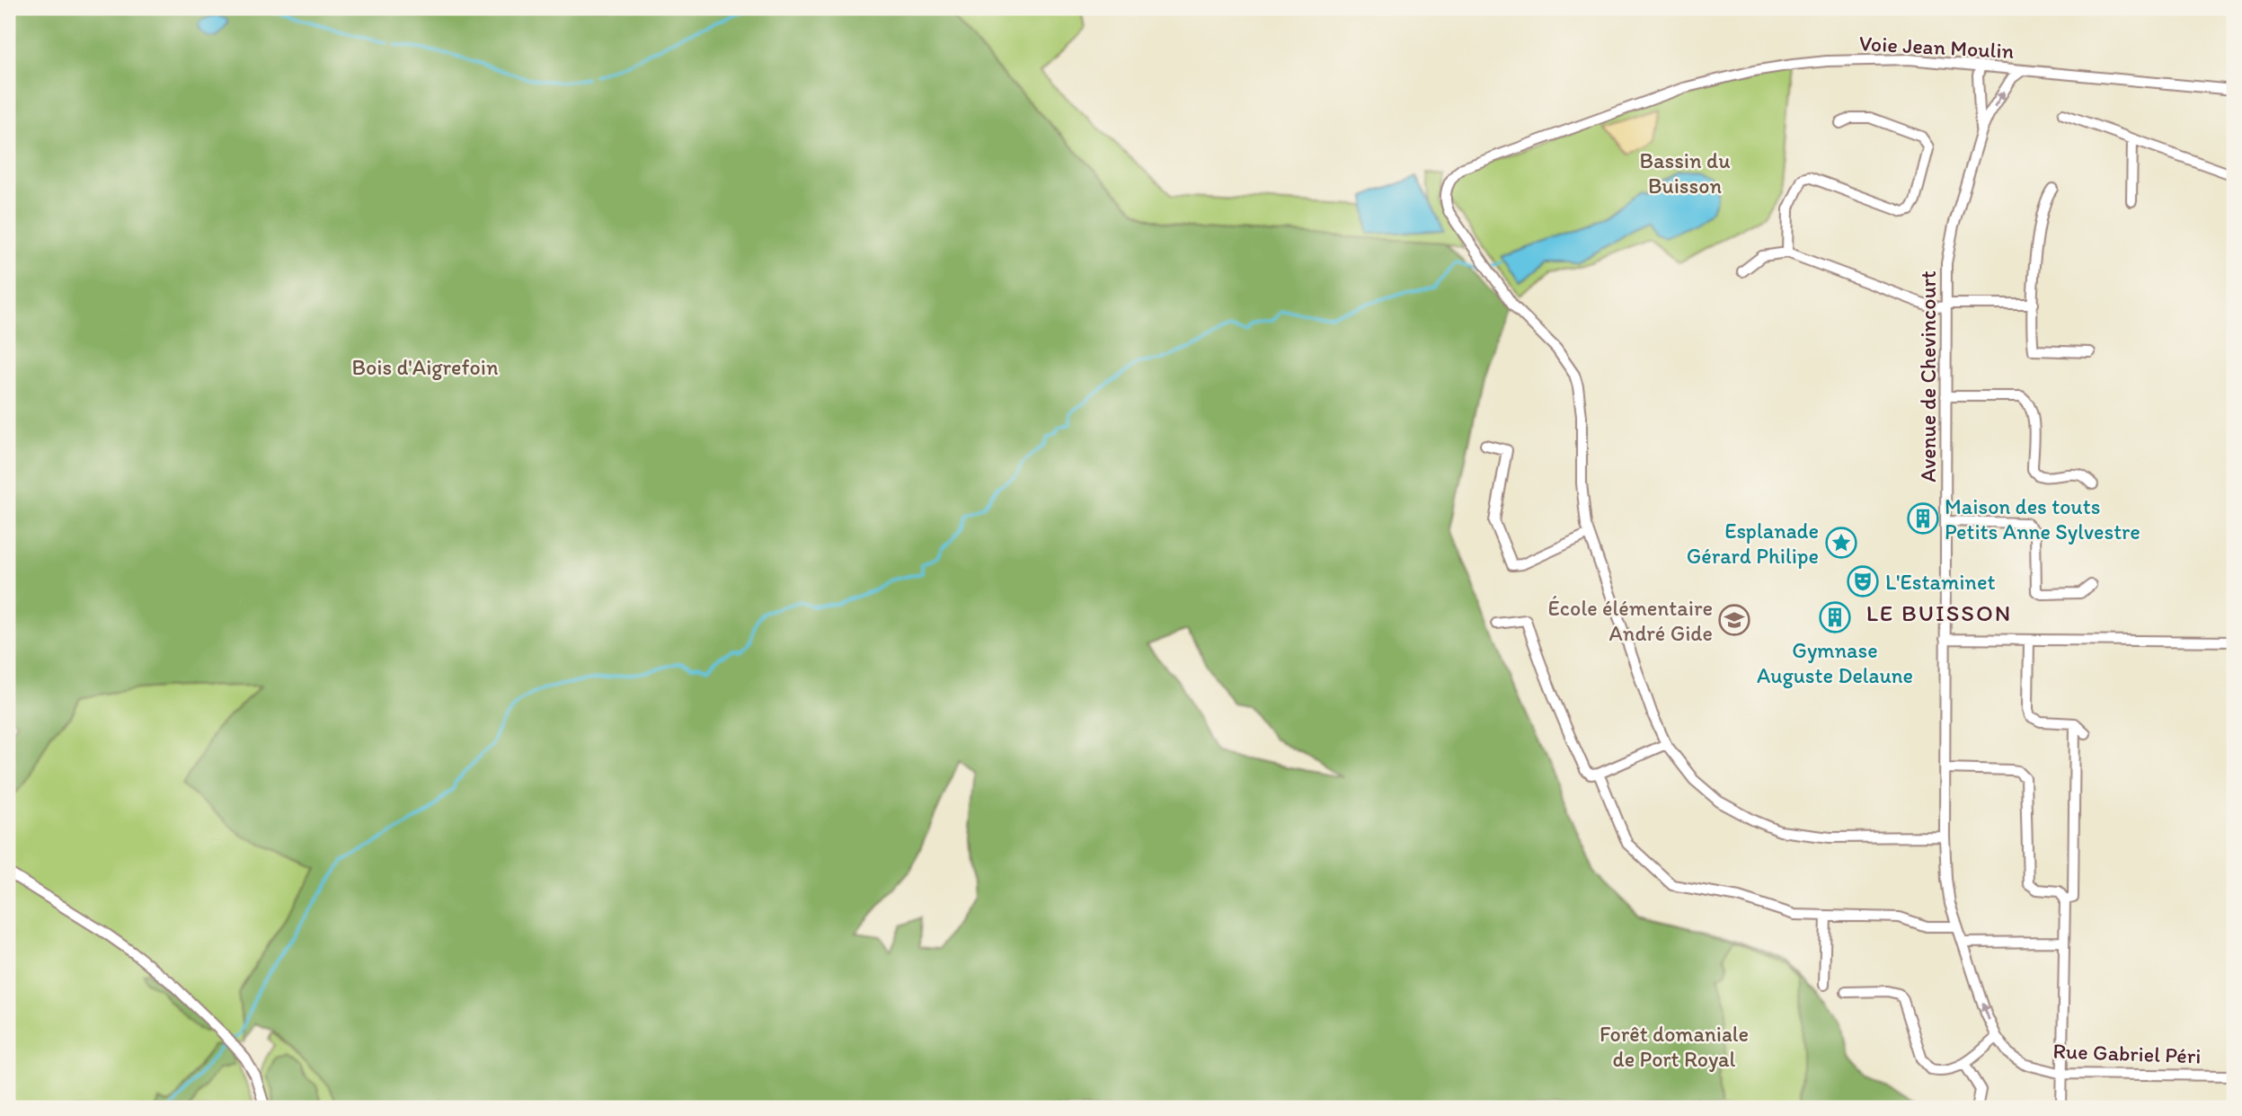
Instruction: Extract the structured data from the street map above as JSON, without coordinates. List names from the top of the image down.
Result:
{
  "streets": {
    "street": ["Voie Jean Moulin", "Avenue de Chevincourt", "Rue Gabriel Péri"]
  },
  "crossings": [
    ["Voie Jean Moulin", "Avenue de Chevincourt"],
    ["Avenue de Chevincourt", "Rue Gabriel Péri"]
  ],
  "districts": ["LE BUISSON"],
  "parks": ["Bassin du Buisson", "Bois d'Aigrefoin", "Forêt domaniale de Port Royal"],
  "places": {
    "building": ["Maison des touts Petits Anne Sylvestre", "Gymnase Auguste Delaune"],
    "place": ["Esplanade Gérard Philipe"],
    "theatre": ["L'Estaminet"],
    "school or university": ["École élémentaire André Gide"]
  }
}
